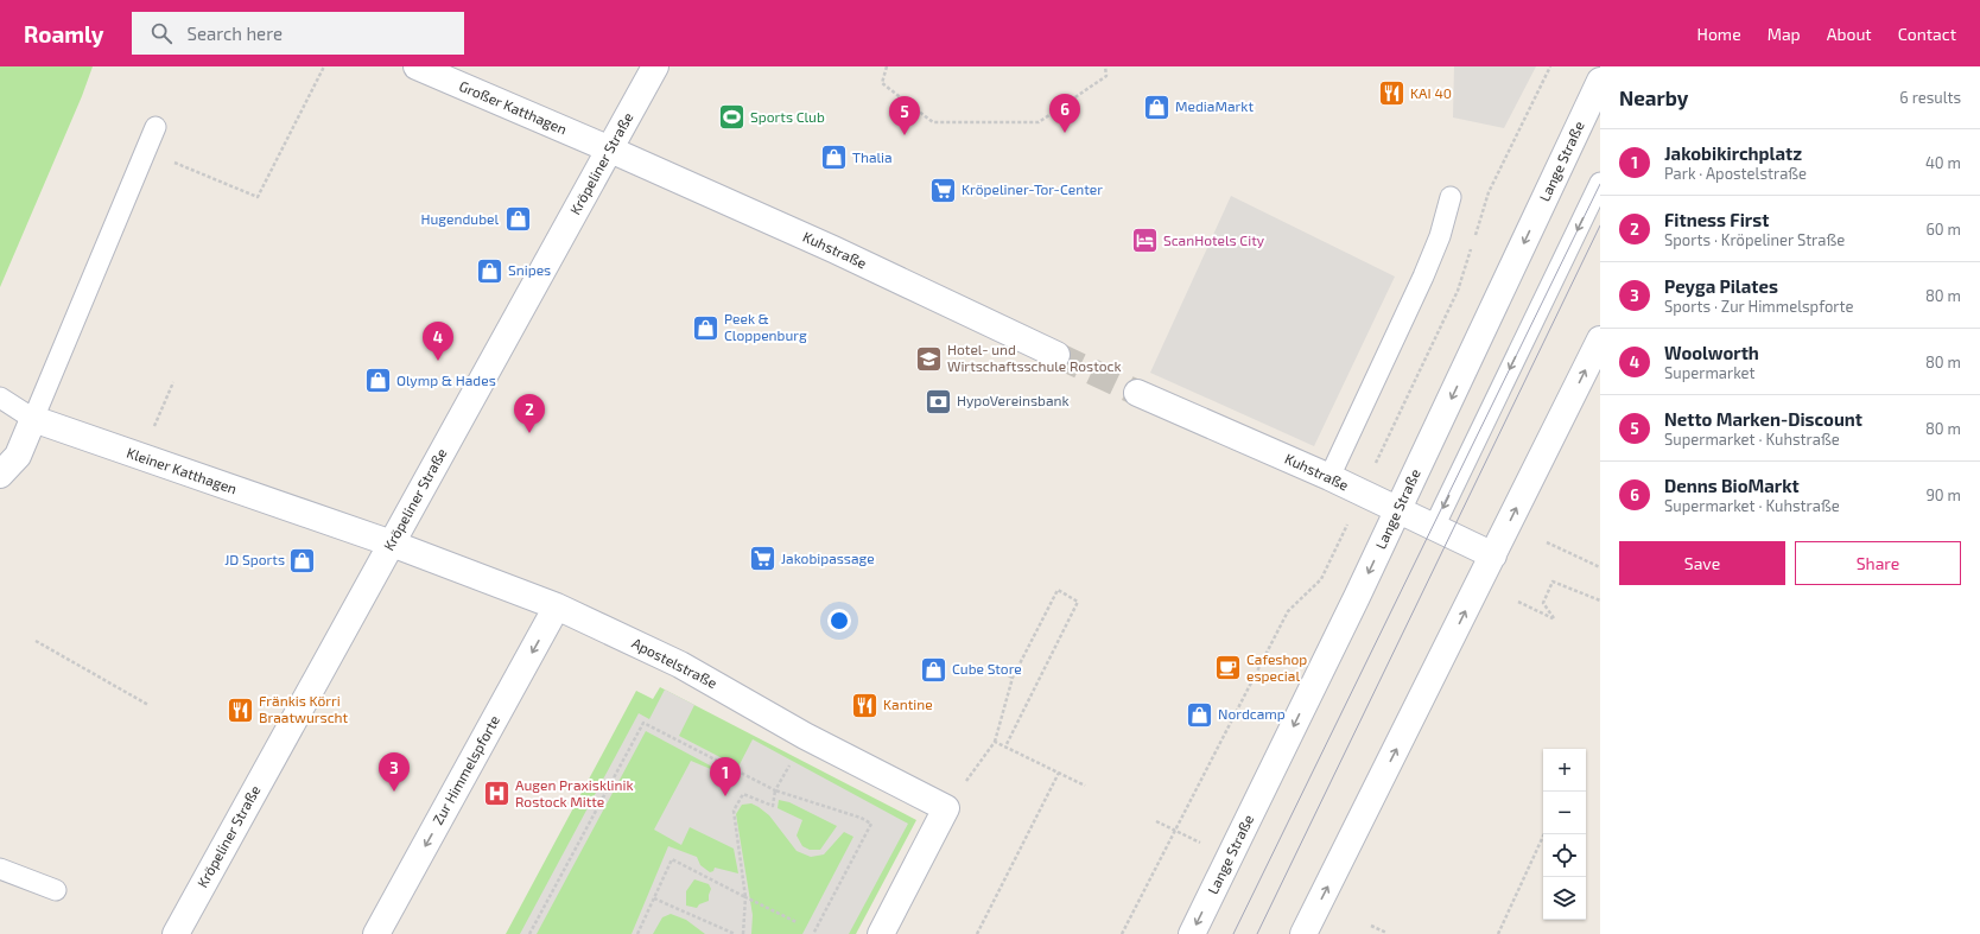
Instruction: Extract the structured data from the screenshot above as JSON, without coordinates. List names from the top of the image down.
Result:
{
  "streets": {
    "street": [
      "Großer Katthagen",
      "Lange Straße",
      "Kröpeliner Straße",
      "Kuhstraße",
      "Kleiner Katthagen",
      "Apostelstraße",
      "Zur Himmelspforte"
    ]
  },
  "crossings": [
    ["Großer Katthagen", "Kröpeliner Straße"],
    ["Großer Katthagen", "Kuhstraße"],
    ["Lange Straße", "Kuhstraße"],
    ["Kröpeliner Straße", "Kuhstraße"],
    ["Kröpeliner Straße", "Kleiner Katthagen"],
    ["Kröpeliner Straße", "Apostelstraße"],
    ["Kleiner Katthagen", "Apostelstraße"],
    ["Apostelstraße", "Zur Himmelspforte"]
  ],
  "one_way": ["Zur Himmelspforte"],
  "places": {
    "restaurant": ["KAI 40", "Kantine", "Fränkis Körri Braatwurscht"],
    "shop": [
      "MediaMarkt",
      "Thalia",
      "Hugendubel",
      "Snipes",
      "Peek & Cloppenburg",
      "Olymp & Hades",
      "JD Sports",
      "Cube Store",
      "Nordcamp"
    ],
    "sports": ["Sports Club"],
    "supermarket": ["Kröpeliner-Tor-Center", "Jakobipassage"],
    "hotel": ["ScanHotels City"],
    "school or university": ["Hotel- und Wirtschaftsschule Rostock"],
    "bank": ["HypoVereinsbank"],
    "cafe": ["Cafeshop especial"],
    "hospital": ["Augen Praxisklinik Rostock Mitte"]
  },
  "page": {
    "header": "Roamly",
    "search": "Search here",
    "nav": [
      "Home",
      "Map",
      "About",
      "Contact"
    ],
    "heading": ["Nearby", "6 results"],
    "pins": [
      "6",
      "5",
      "4",
      "2",
      "3",
      "1"
    ],
    "list": [
      {
        "mark": "1",
        "name": "Jakobikirchplatz",
        "note": "Park · Apostelstraße",
        "value": "40 m"
      },
      {
        "mark": "2",
        "name": "Fitness First",
        "note": "Sports · Kröpeliner Straße",
        "value": "60 m"
      },
      {
        "mark": "3",
        "name": "Peyga Pilates",
        "note": "Sports · Zur Himmelspforte",
        "value": "80 m"
      },
      {
        "mark": "4",
        "name": "Woolworth",
        "note": "Supermarket",
        "value": "80 m"
      },
      {
        "mark": "5",
        "name": "Netto Marken-Discount",
        "note": "Supermarket · Kuhstraße",
        "value": "80 m"
      },
      {
        "mark": "6",
        "name": "Denns BioMarkt",
        "note": "Supermarket · Kuhstraße",
        "value": "90 m"
      }
    ],
    "buttons": ["Save", "Share"],
    "map_buttons": ["+", "−"]
  }
}
